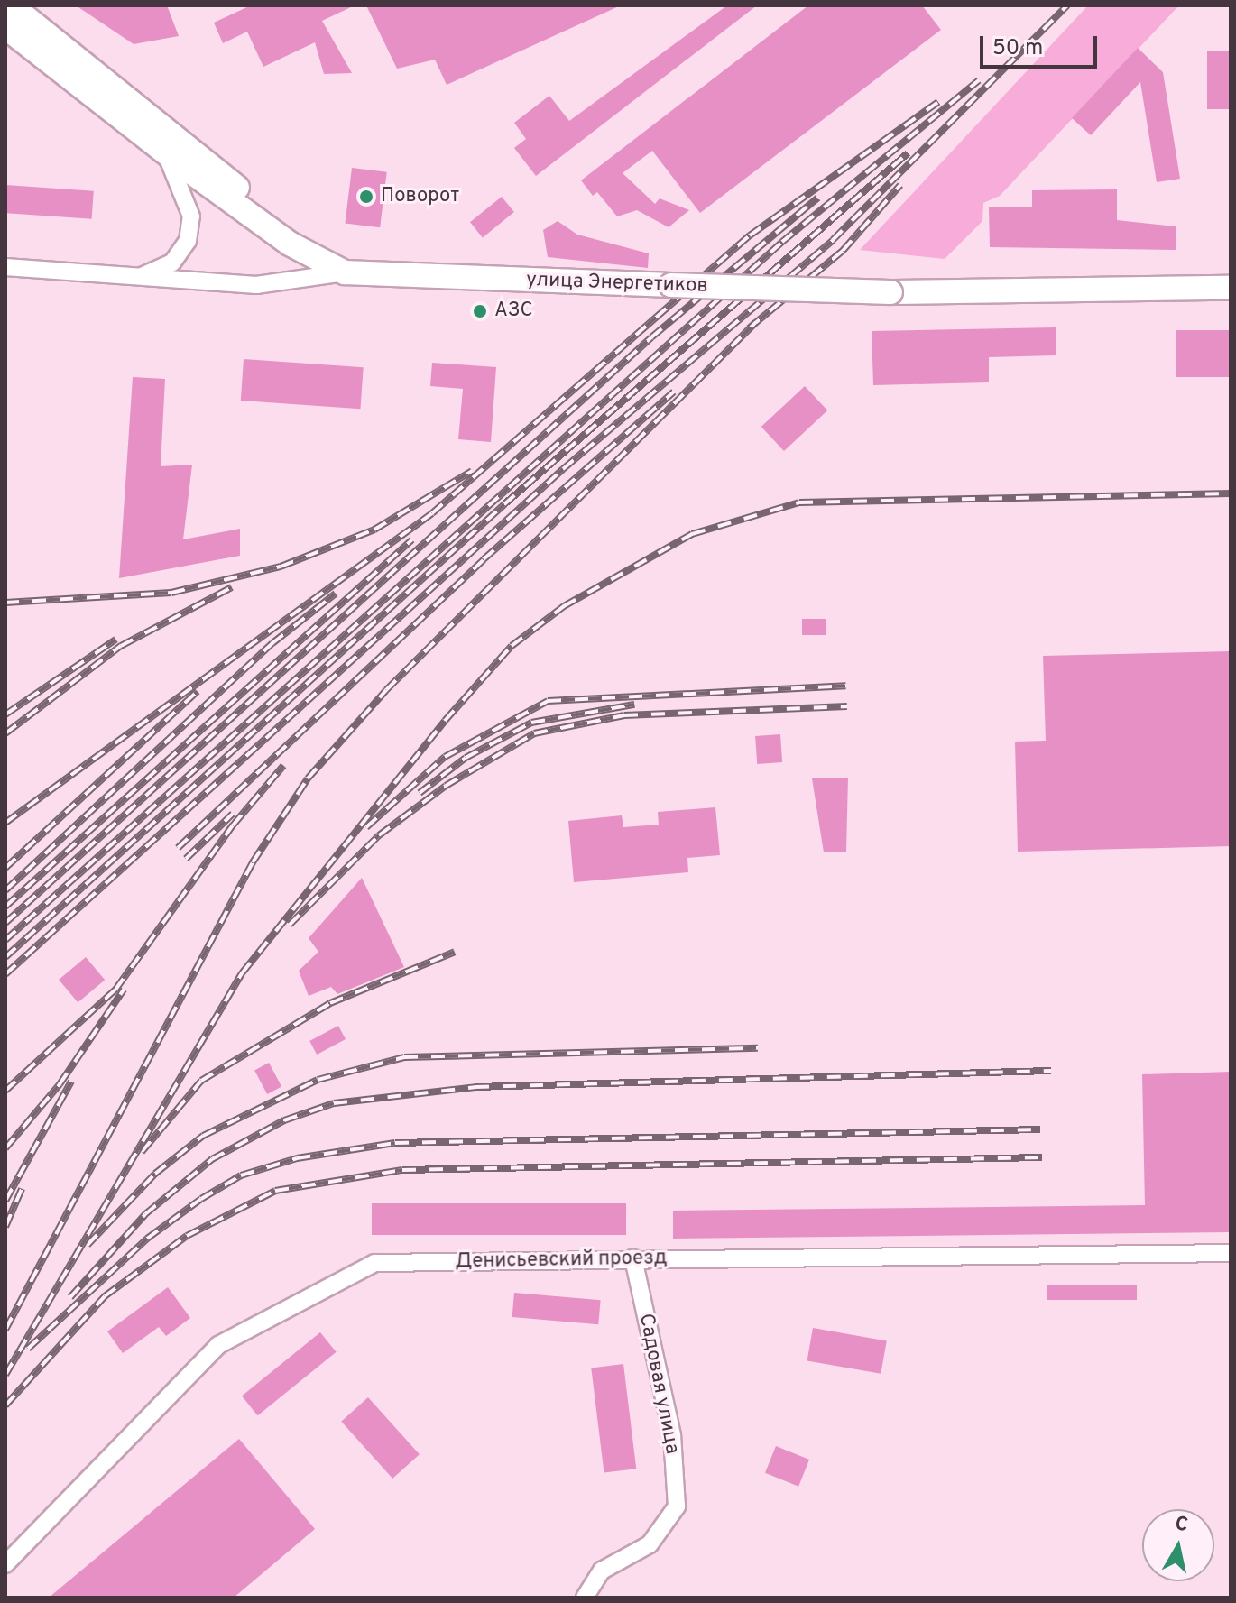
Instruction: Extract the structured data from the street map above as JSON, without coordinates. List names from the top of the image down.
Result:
{
  "streets": {
    "main road": ["улица Энергетиков"],
    "street": ["Денисьевский проезд", "Садовая улица"]
  },
  "crossings": [
    ["Денисьевский проезд", "Садовая улица"]
  ],
  "places": ["Поворот", "АЗС"],
  "scale_bar": "50 m",
  "north": "top"
}
